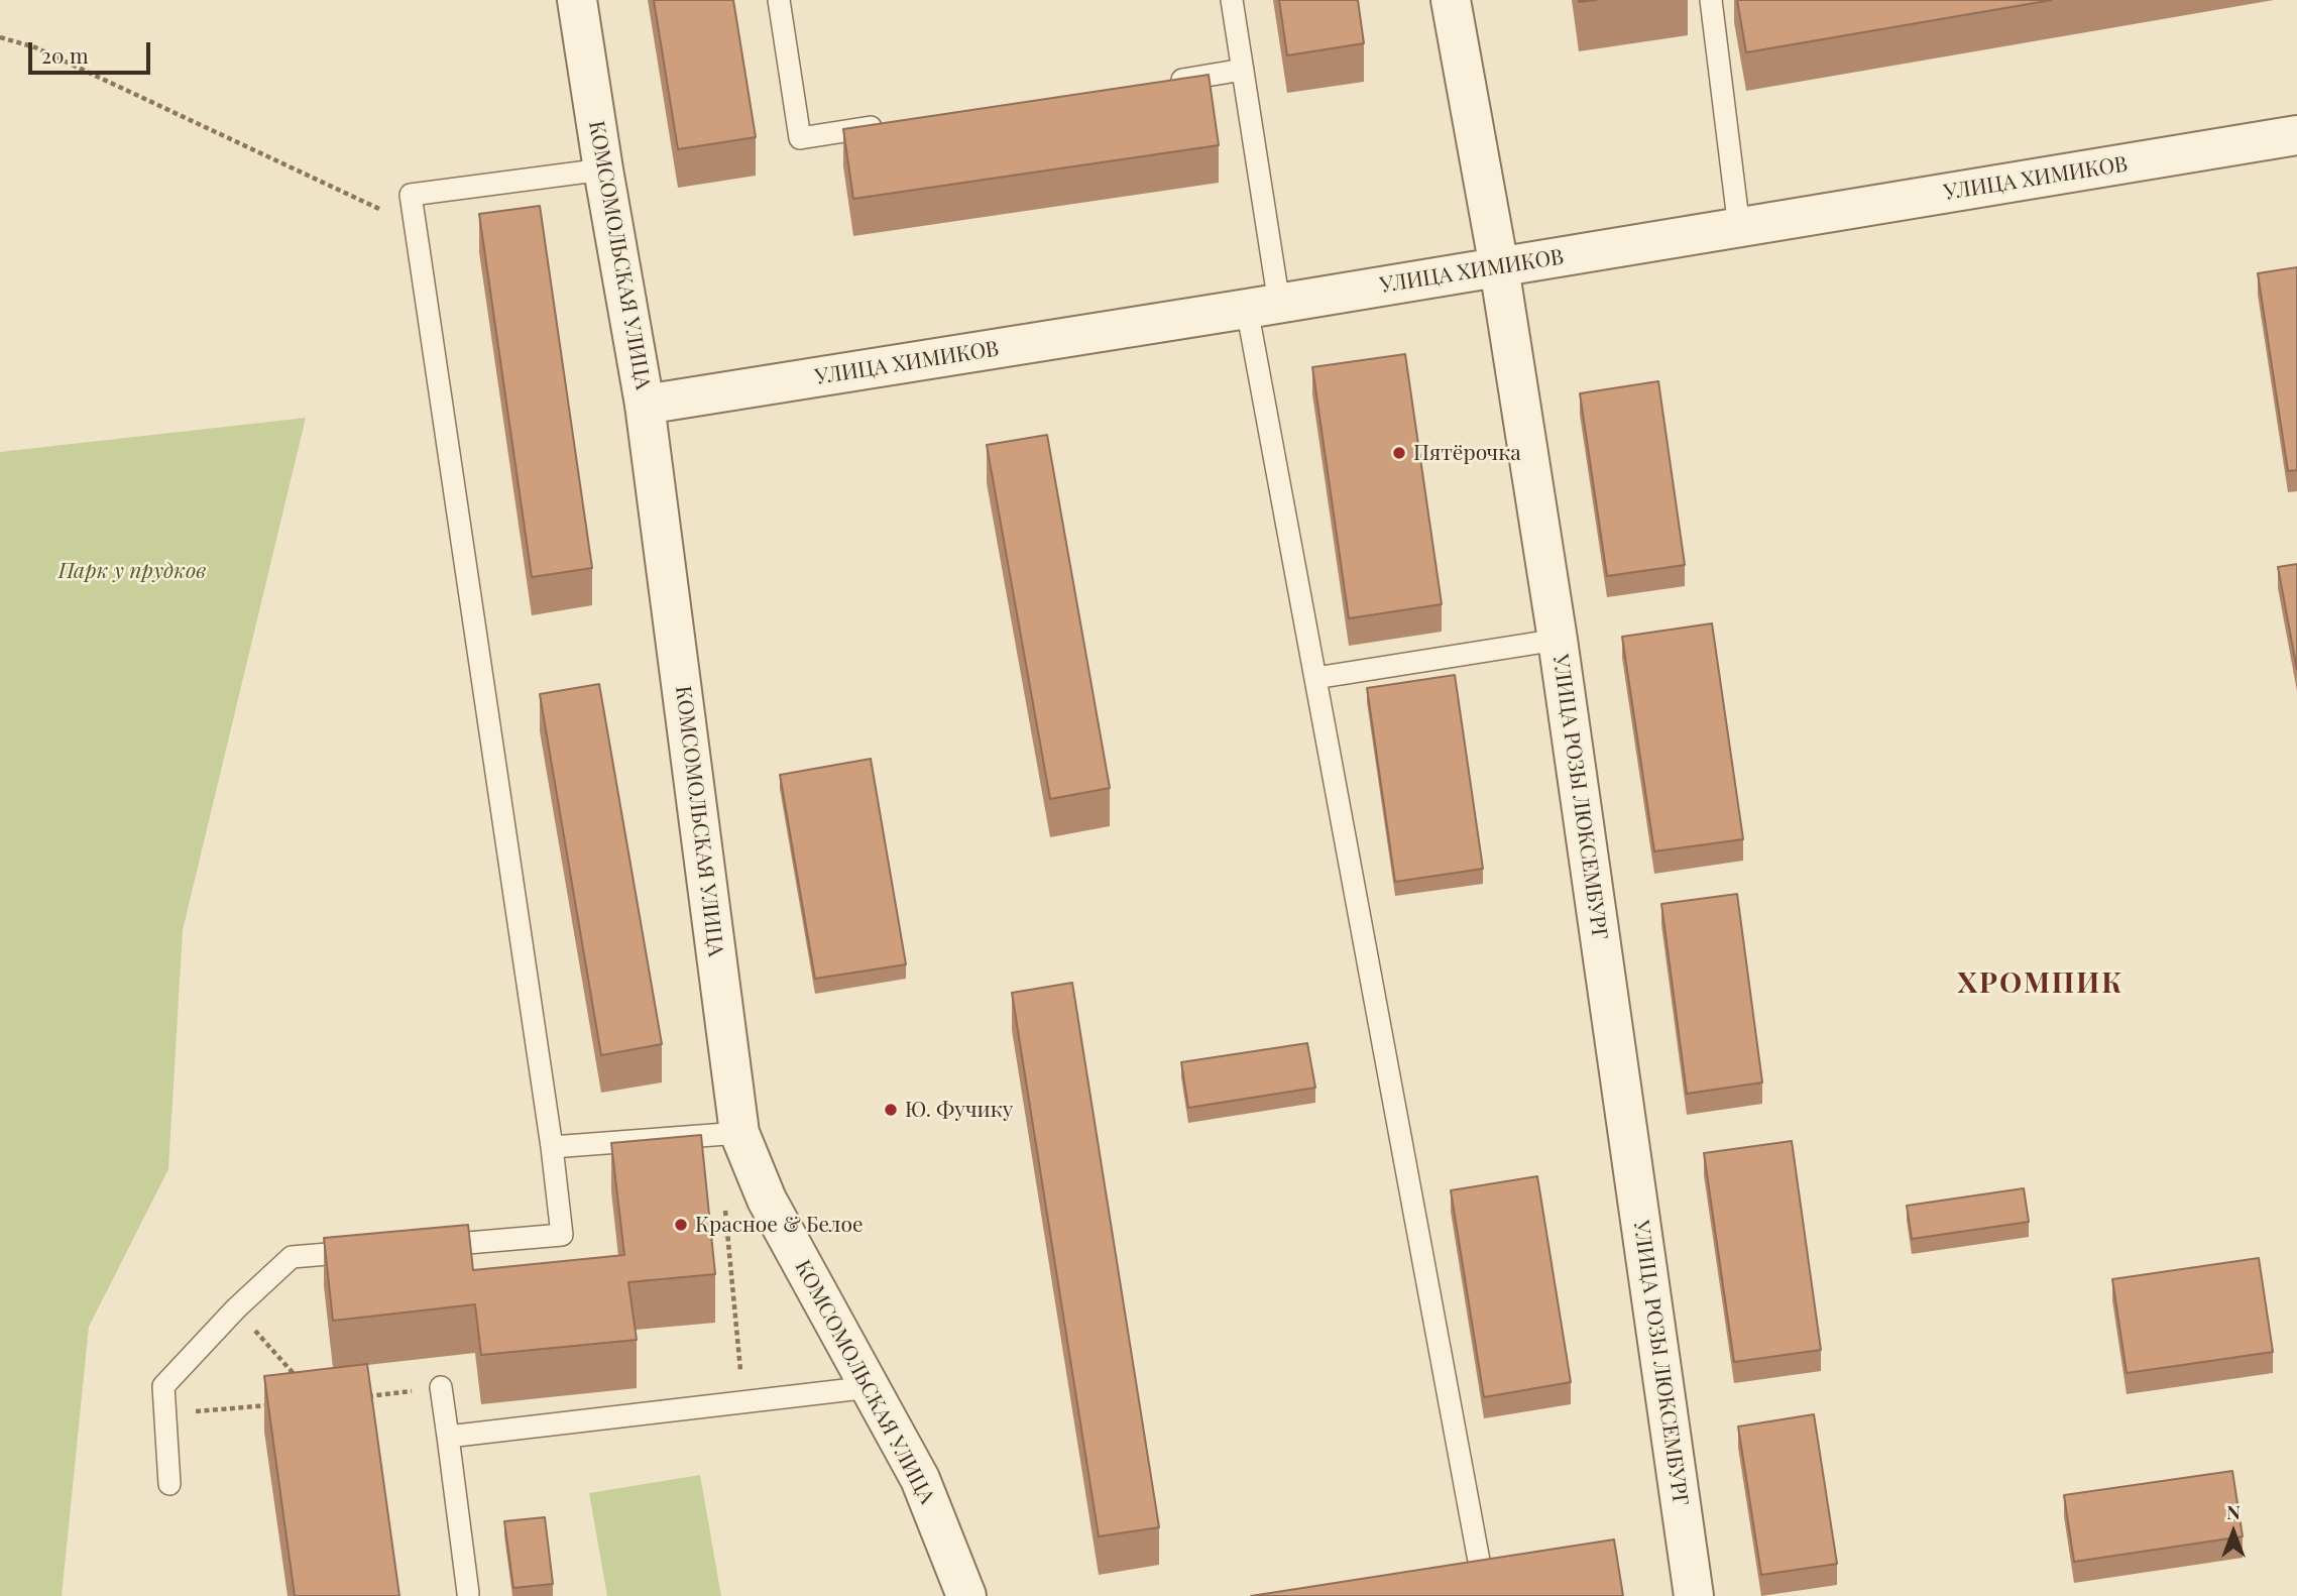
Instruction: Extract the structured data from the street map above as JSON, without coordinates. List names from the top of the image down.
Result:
{
  "streets": {
    "street": ["УЛИЦА ХИМИКОВ", "КОМСОМОЛЬСКАЯ УЛИЦА", "УЛИЦА РОЗЫ ЛЮКСЕМБУРГ"]
  },
  "crossings": [
    ["УЛИЦА ХИМИКОВ", "КОМСОМОЛЬСКАЯ УЛИЦА"],
    ["УЛИЦА ХИМИКОВ", "УЛИЦА РОЗЫ ЛЮКСЕМБУРГ"]
  ],
  "districts": ["ХРОМПИК"],
  "parks": ["Парк у прудков"],
  "places": ["Пятёрочка", "Ю. Фучику", "Красное & Белое"],
  "scale_bar": "20 m",
  "north": "top"
}
